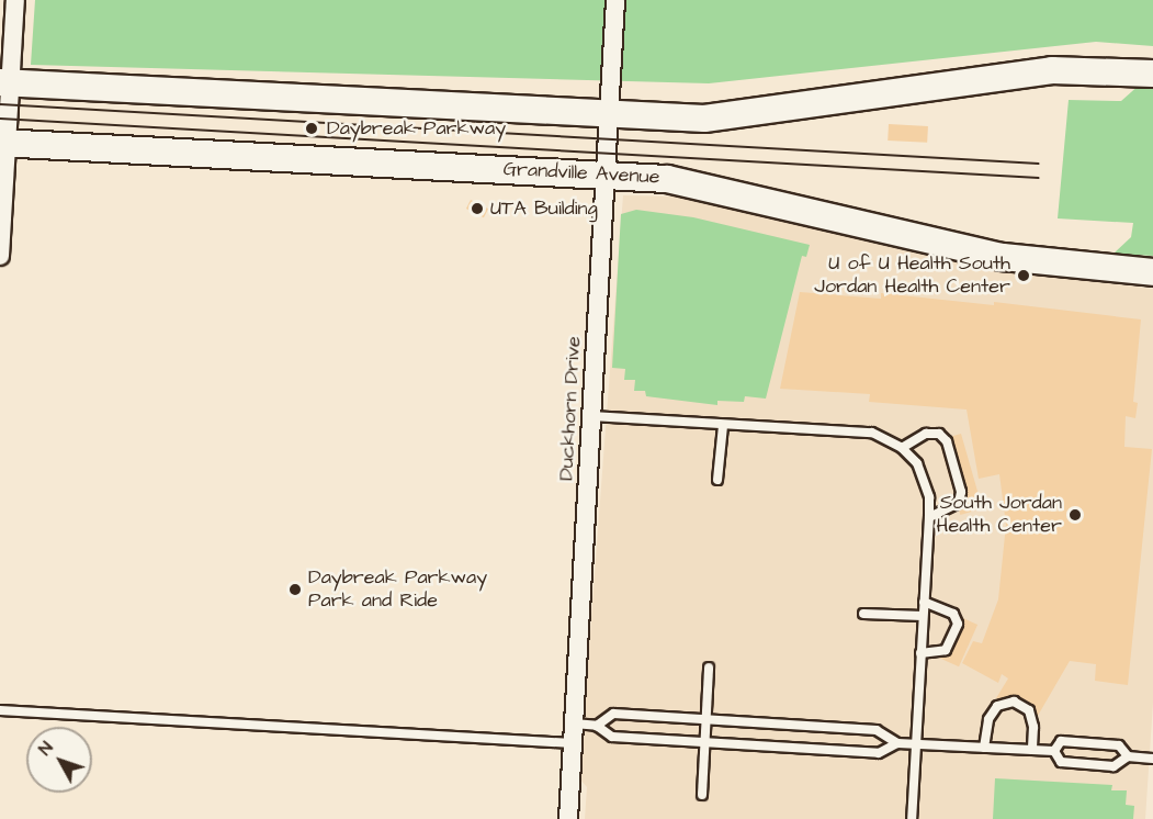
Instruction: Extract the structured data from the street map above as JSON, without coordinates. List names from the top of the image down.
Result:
{
  "streets": {
    "street": ["Grandville Avenue", "Duckhorn Drive"]
  },
  "crossings": [
    ["Grandville Avenue", "Duckhorn Drive"]
  ],
  "places": [
    "Daybreak Parkway",
    "UTA Building",
    "U of U Health South Jordan Health Center",
    "South Jordan Health Center",
    "Daybreak Parkway Park and Ride"
  ],
  "north": "top left"
}
